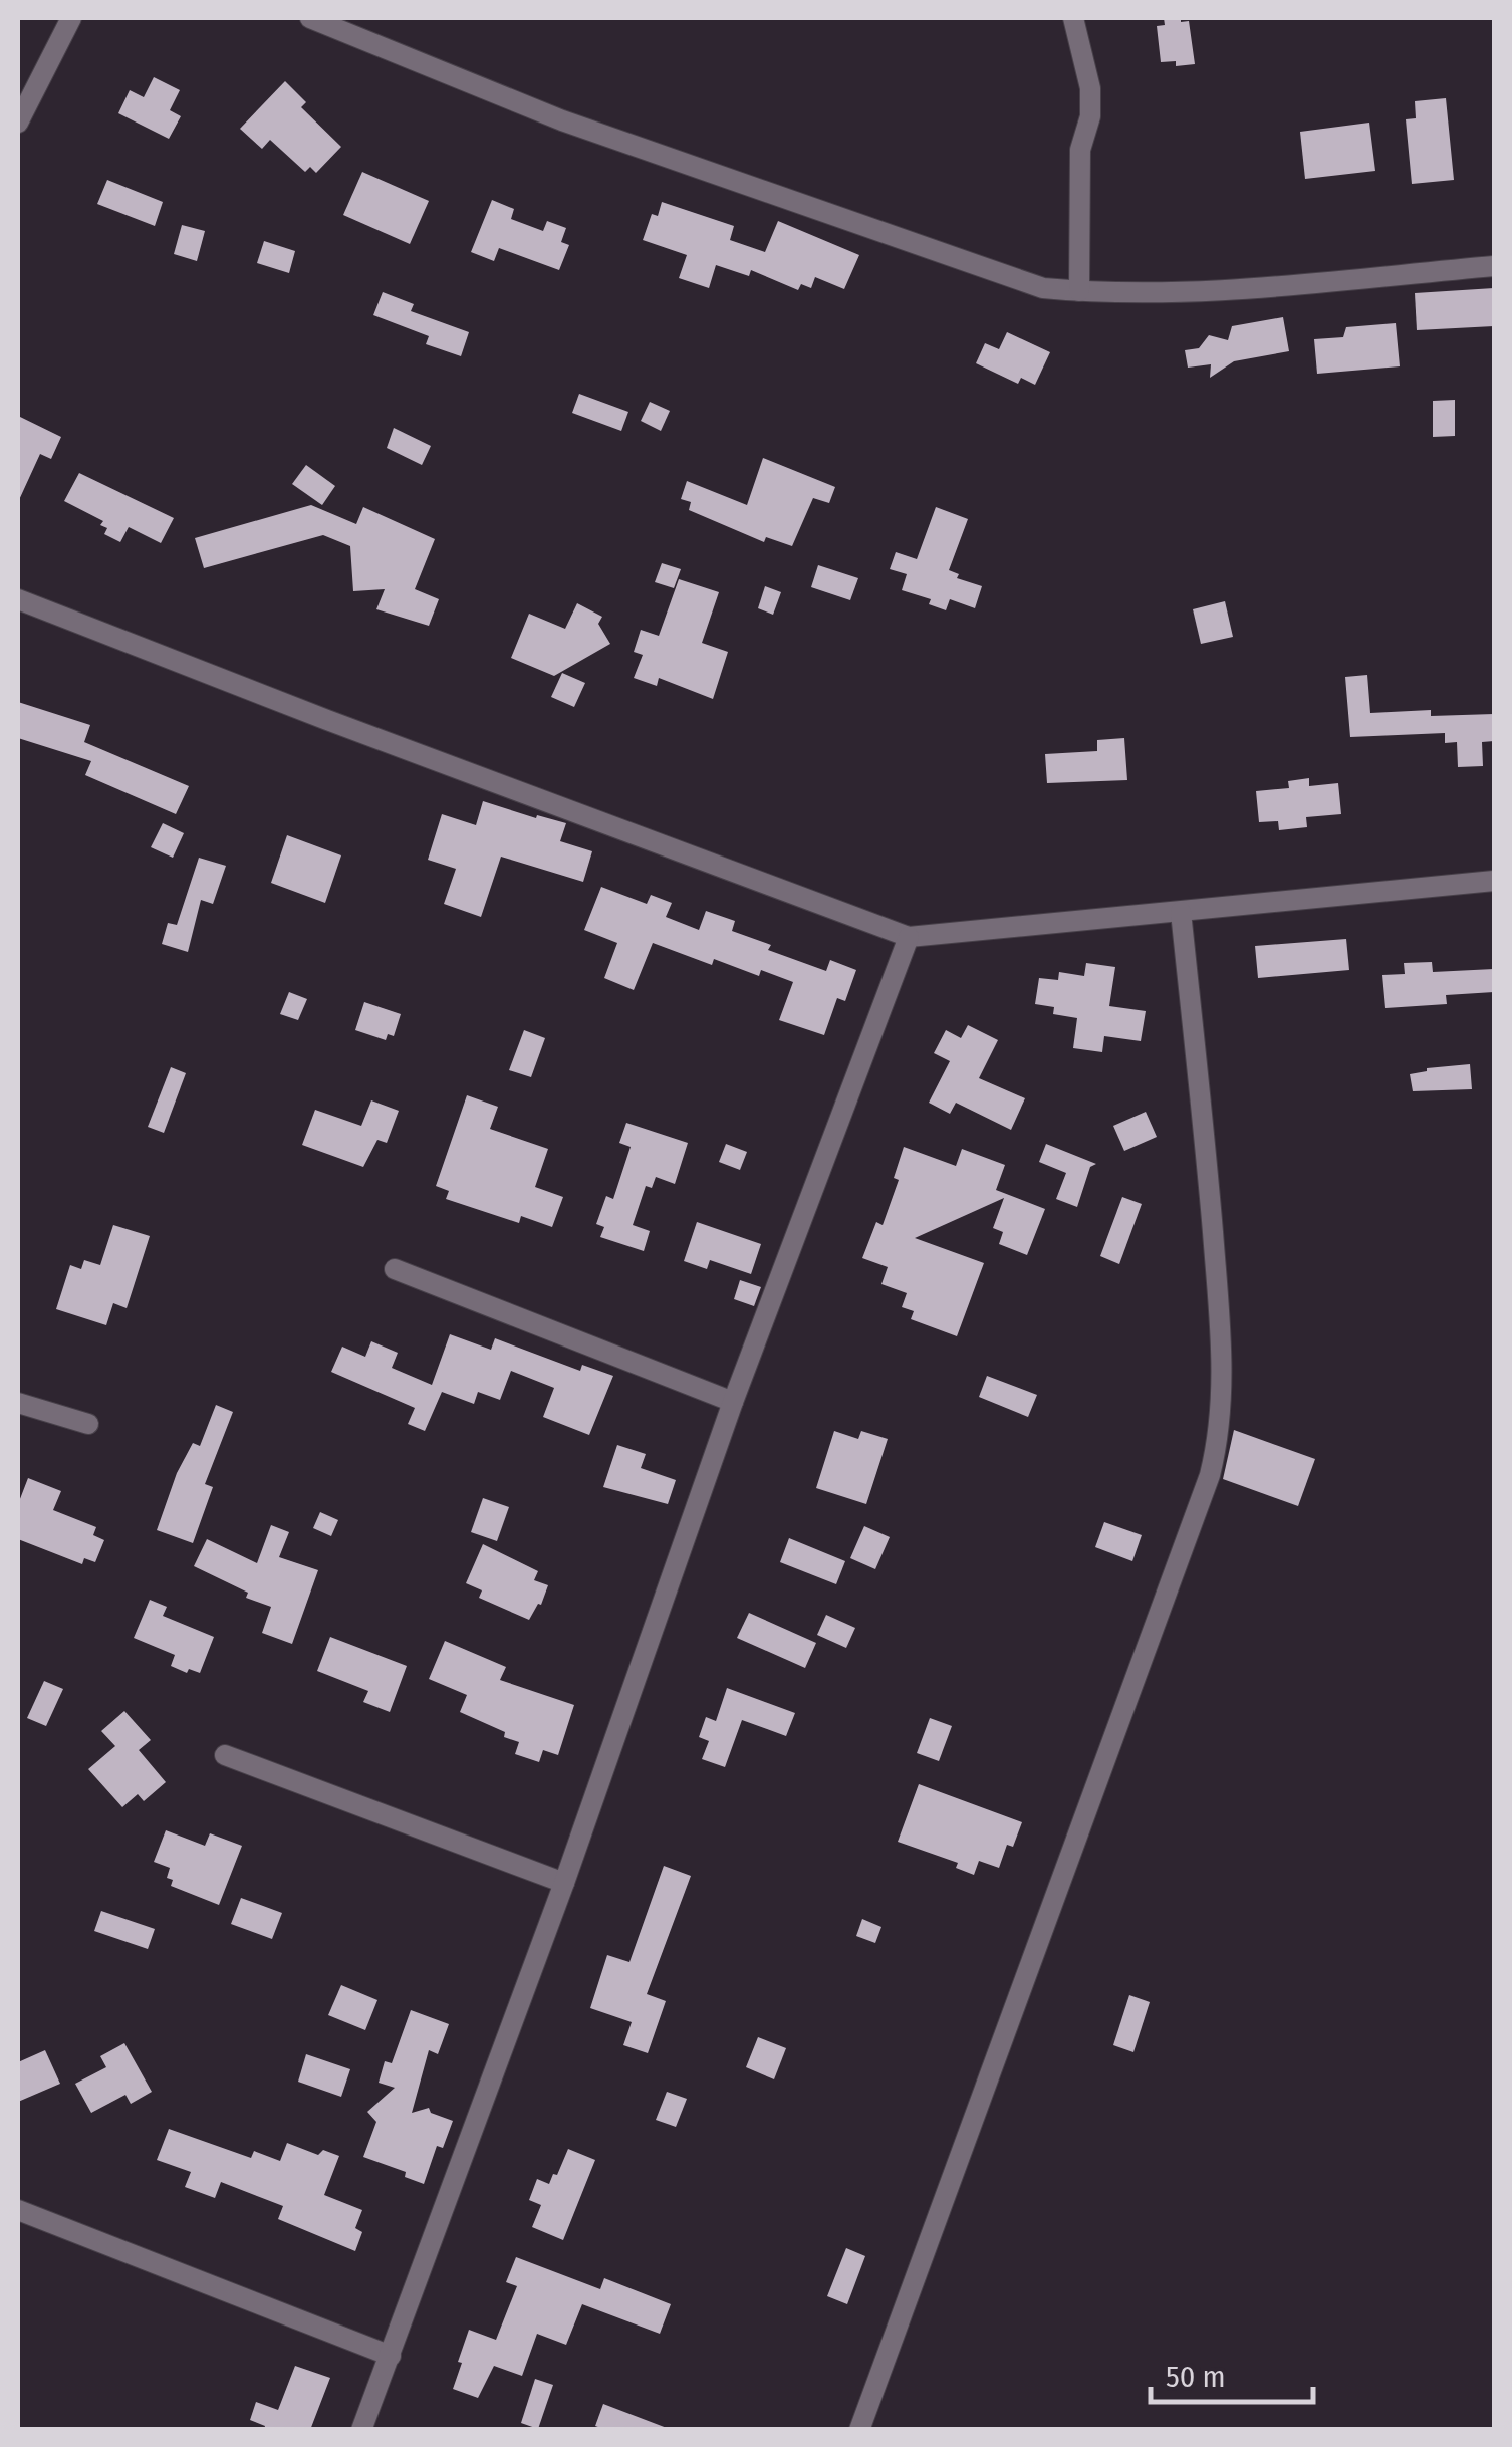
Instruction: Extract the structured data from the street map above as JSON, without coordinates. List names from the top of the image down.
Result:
{
  "scale_bar": "50 m"
}
